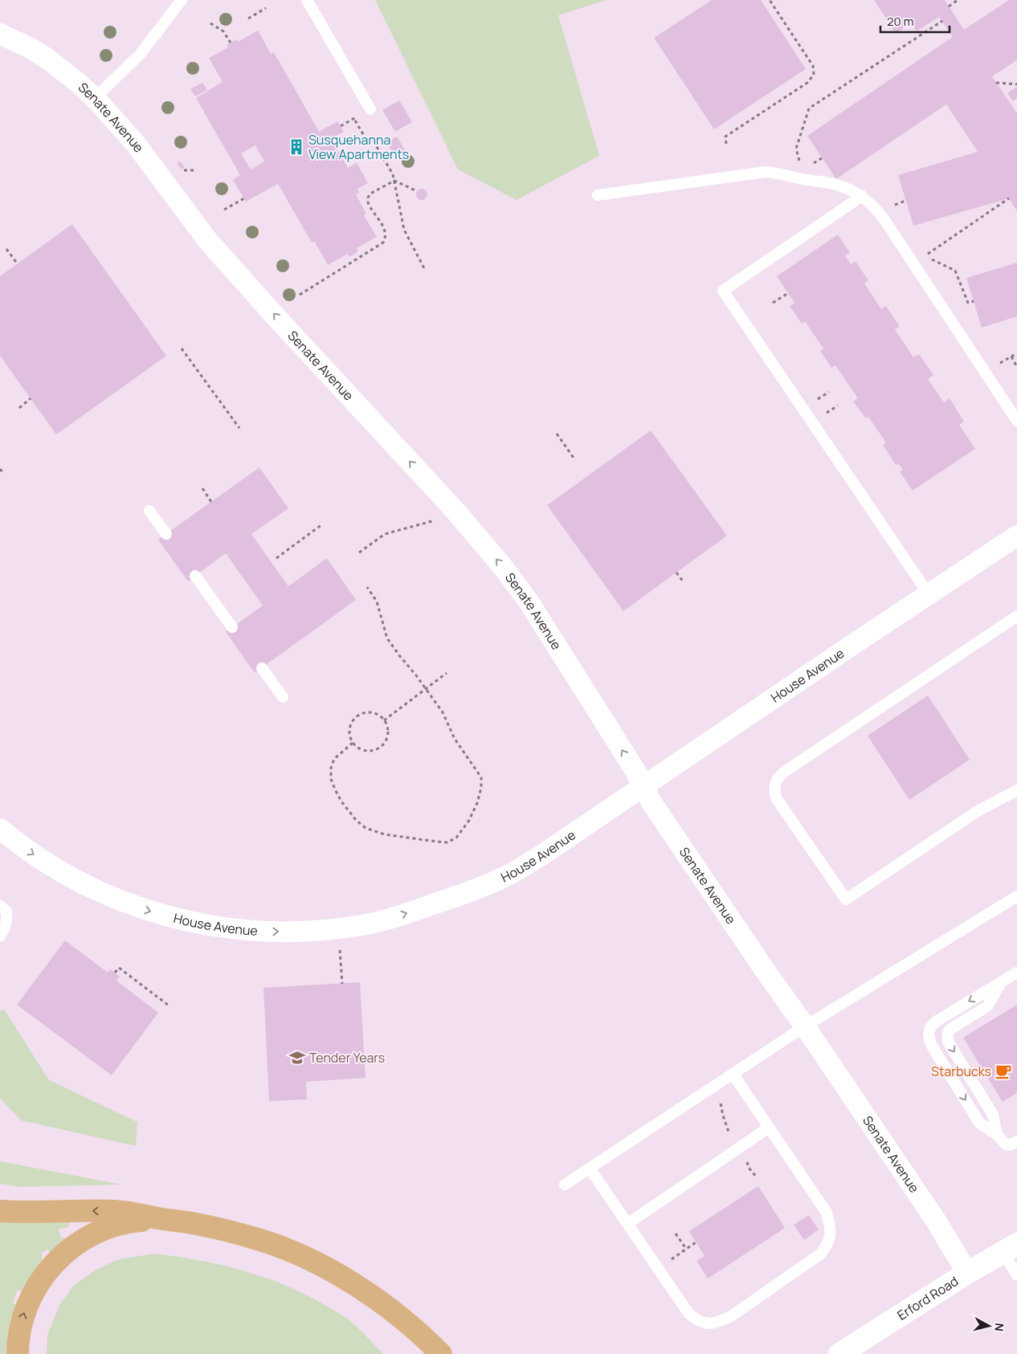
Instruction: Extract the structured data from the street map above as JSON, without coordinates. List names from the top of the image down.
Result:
{
  "streets": {
    "street": ["Senate Avenue", "House Avenue", "Erford Road"]
  },
  "crossings": [
    ["Senate Avenue", "House Avenue"],
    ["Senate Avenue", "Erford Road"]
  ],
  "one_way": ["Senate Avenue", "House Avenue"],
  "places": {
    "building": ["Susquehanna View Apartments"],
    "school or university": ["Tender Years"],
    "cafe": ["Starbucks"]
  },
  "scale_bar": "20 m",
  "north": "right"
}
